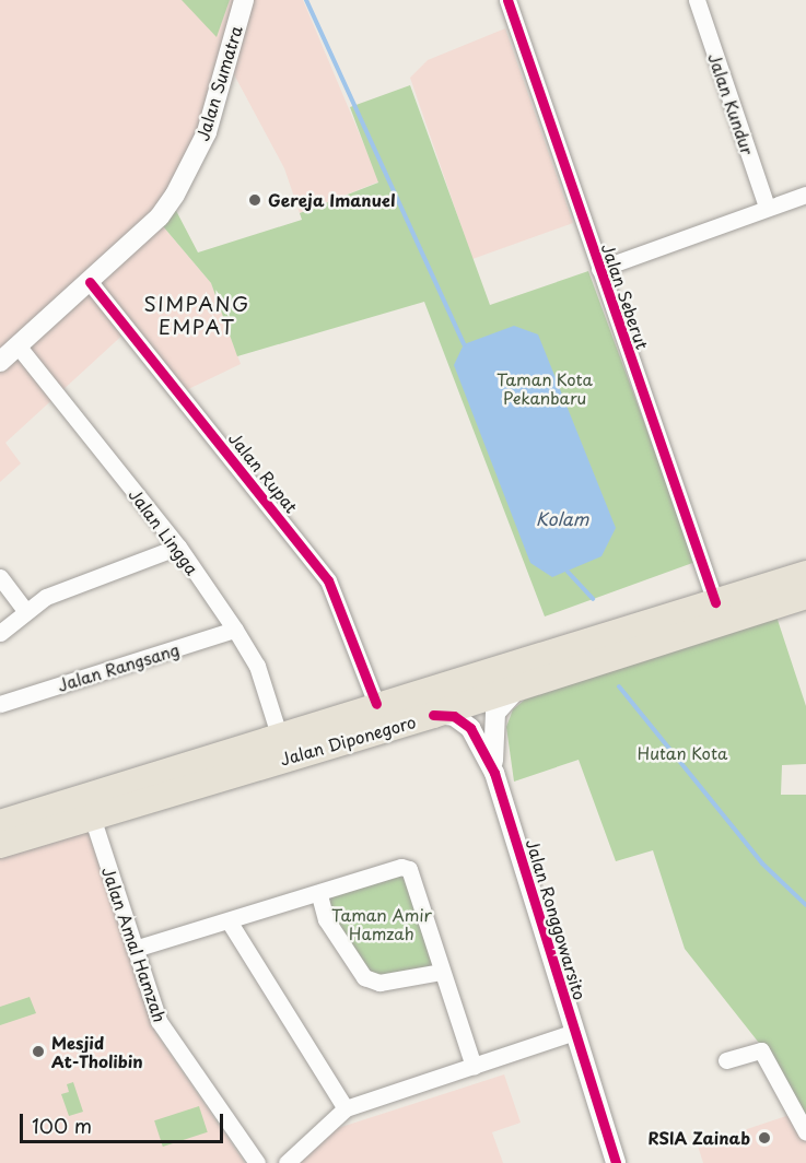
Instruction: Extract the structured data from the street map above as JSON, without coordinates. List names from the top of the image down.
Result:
{
  "streets": {
    "main road": ["Jalan Diponegoro"],
    "street": [
      "Jalan Sumatra",
      "Jalan Kundur",
      "Jalan Seberut",
      "Jalan Rupat",
      "Jalan Lingga",
      "Jalan Rangsang",
      "Jalan Ronggowarsito",
      "Jalan Amal Hamzah"
    ]
  },
  "crossings": [
    ["Jalan Sumatra", "Jalan Rupat"],
    ["Jalan Sumatra", "Jalan Lingga"],
    ["Jalan Seberut", "Jalan Diponegoro"],
    ["Jalan Rupat", "Jalan Diponegoro"],
    ["Jalan Lingga", "Jalan Rangsang"],
    ["Jalan Lingga", "Jalan Diponegoro"],
    ["Jalan Diponegoro", "Jalan Ronggowarsito"],
    ["Jalan Diponegoro", "Jalan Amal Hamzah"]
  ],
  "districts": ["SIMPANG EMPAT"],
  "water": ["Kolam"],
  "parks": ["Taman Kota Pekanbaru", "Hutan Kota", "Taman Amir Hamzah"],
  "places": ["Gereja Imanuel", "Mesjid At-Tholibin", "RSIA Zainab"],
  "scale_bar": "100 m"
}
